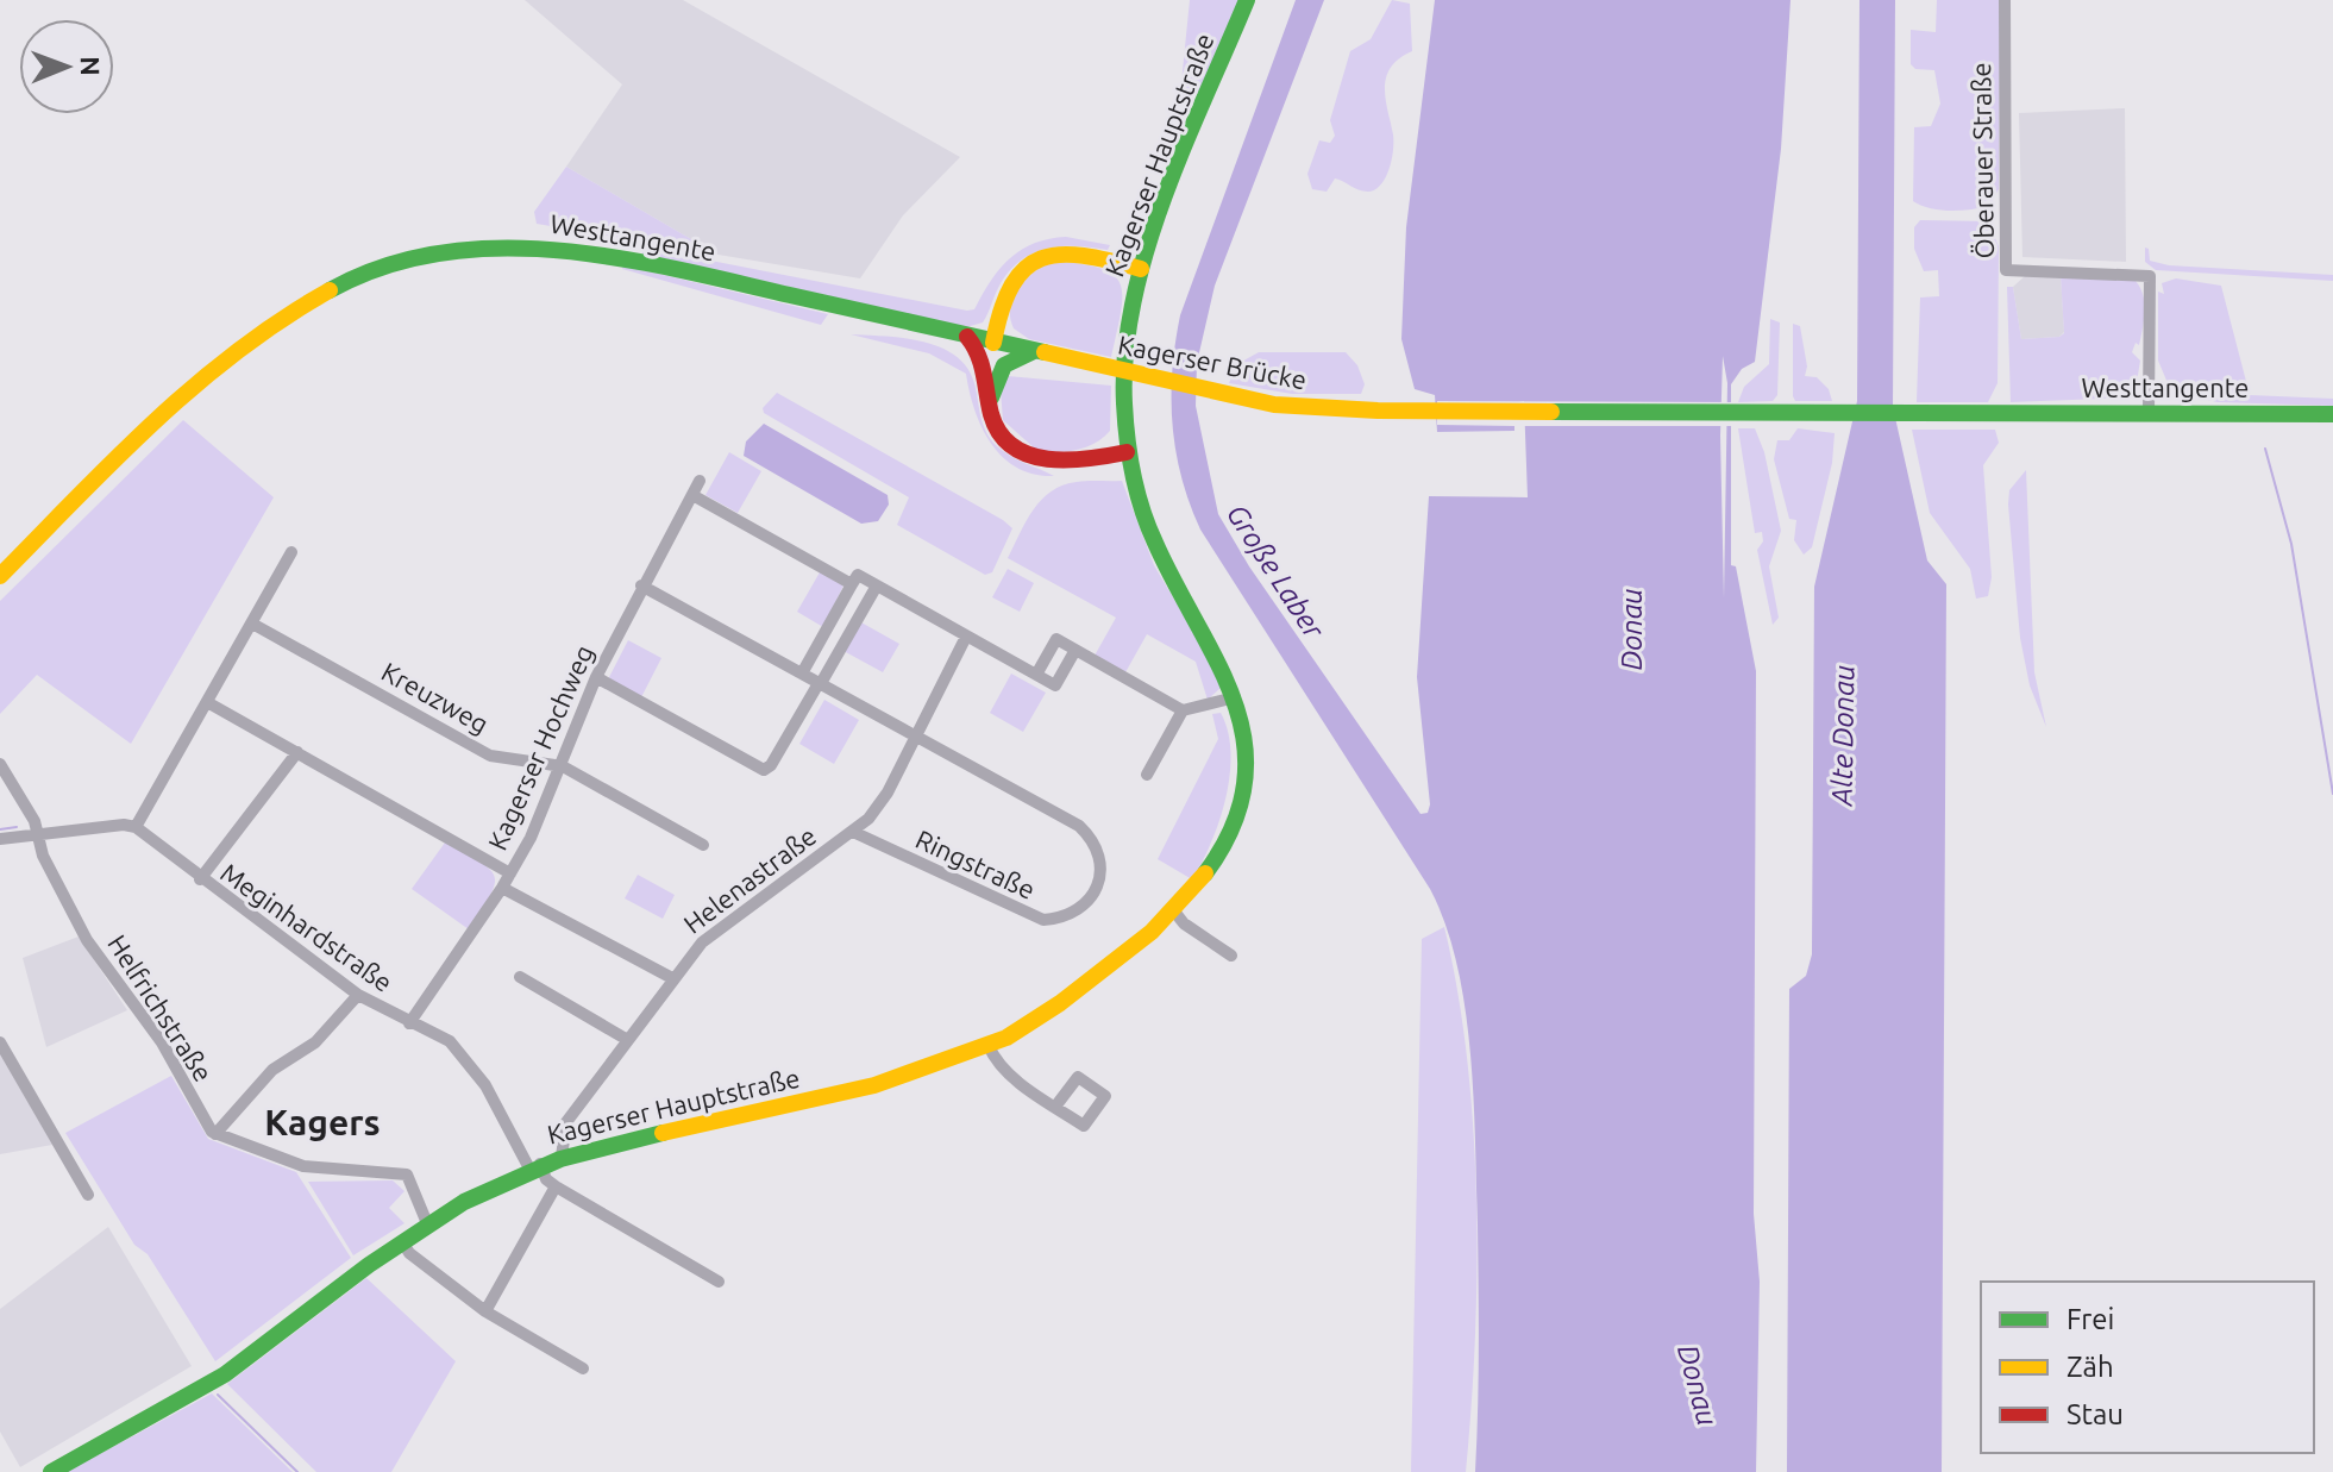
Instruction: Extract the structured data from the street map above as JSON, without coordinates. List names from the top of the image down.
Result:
{
  "streets": {
    "main road": ["Kagerser Hauptstraße", "Westtangente", "Kagerser Brücke"],
    "street": [
      "Öberauer Straße",
      "Kreuzweg",
      "Kagerser Hochweg",
      "Ringstraße",
      "Helenastraße",
      "Meginhardstraße",
      "Helfrichstraße"
    ]
  },
  "crossings": [
    ["Kagerser Hauptstraße", "Helenastraße"],
    ["Kagerser Hauptstraße", "Meginhardstraße"],
    ["Öberauer Straße", "Westtangente"],
    ["Westtangente", "Kagerser Brücke"],
    ["Kreuzweg", "Kagerser Hochweg"],
    ["Kagerser Hochweg", "Meginhardstraße"],
    ["Ringstraße", "Helenastraße"]
  ],
  "districts": ["Kagers"],
  "water": ["Große Laber", "Donau", "Alte Donau"],
  "legend": ["Frei", "Zäh", "Stau"],
  "north": "right"
}
